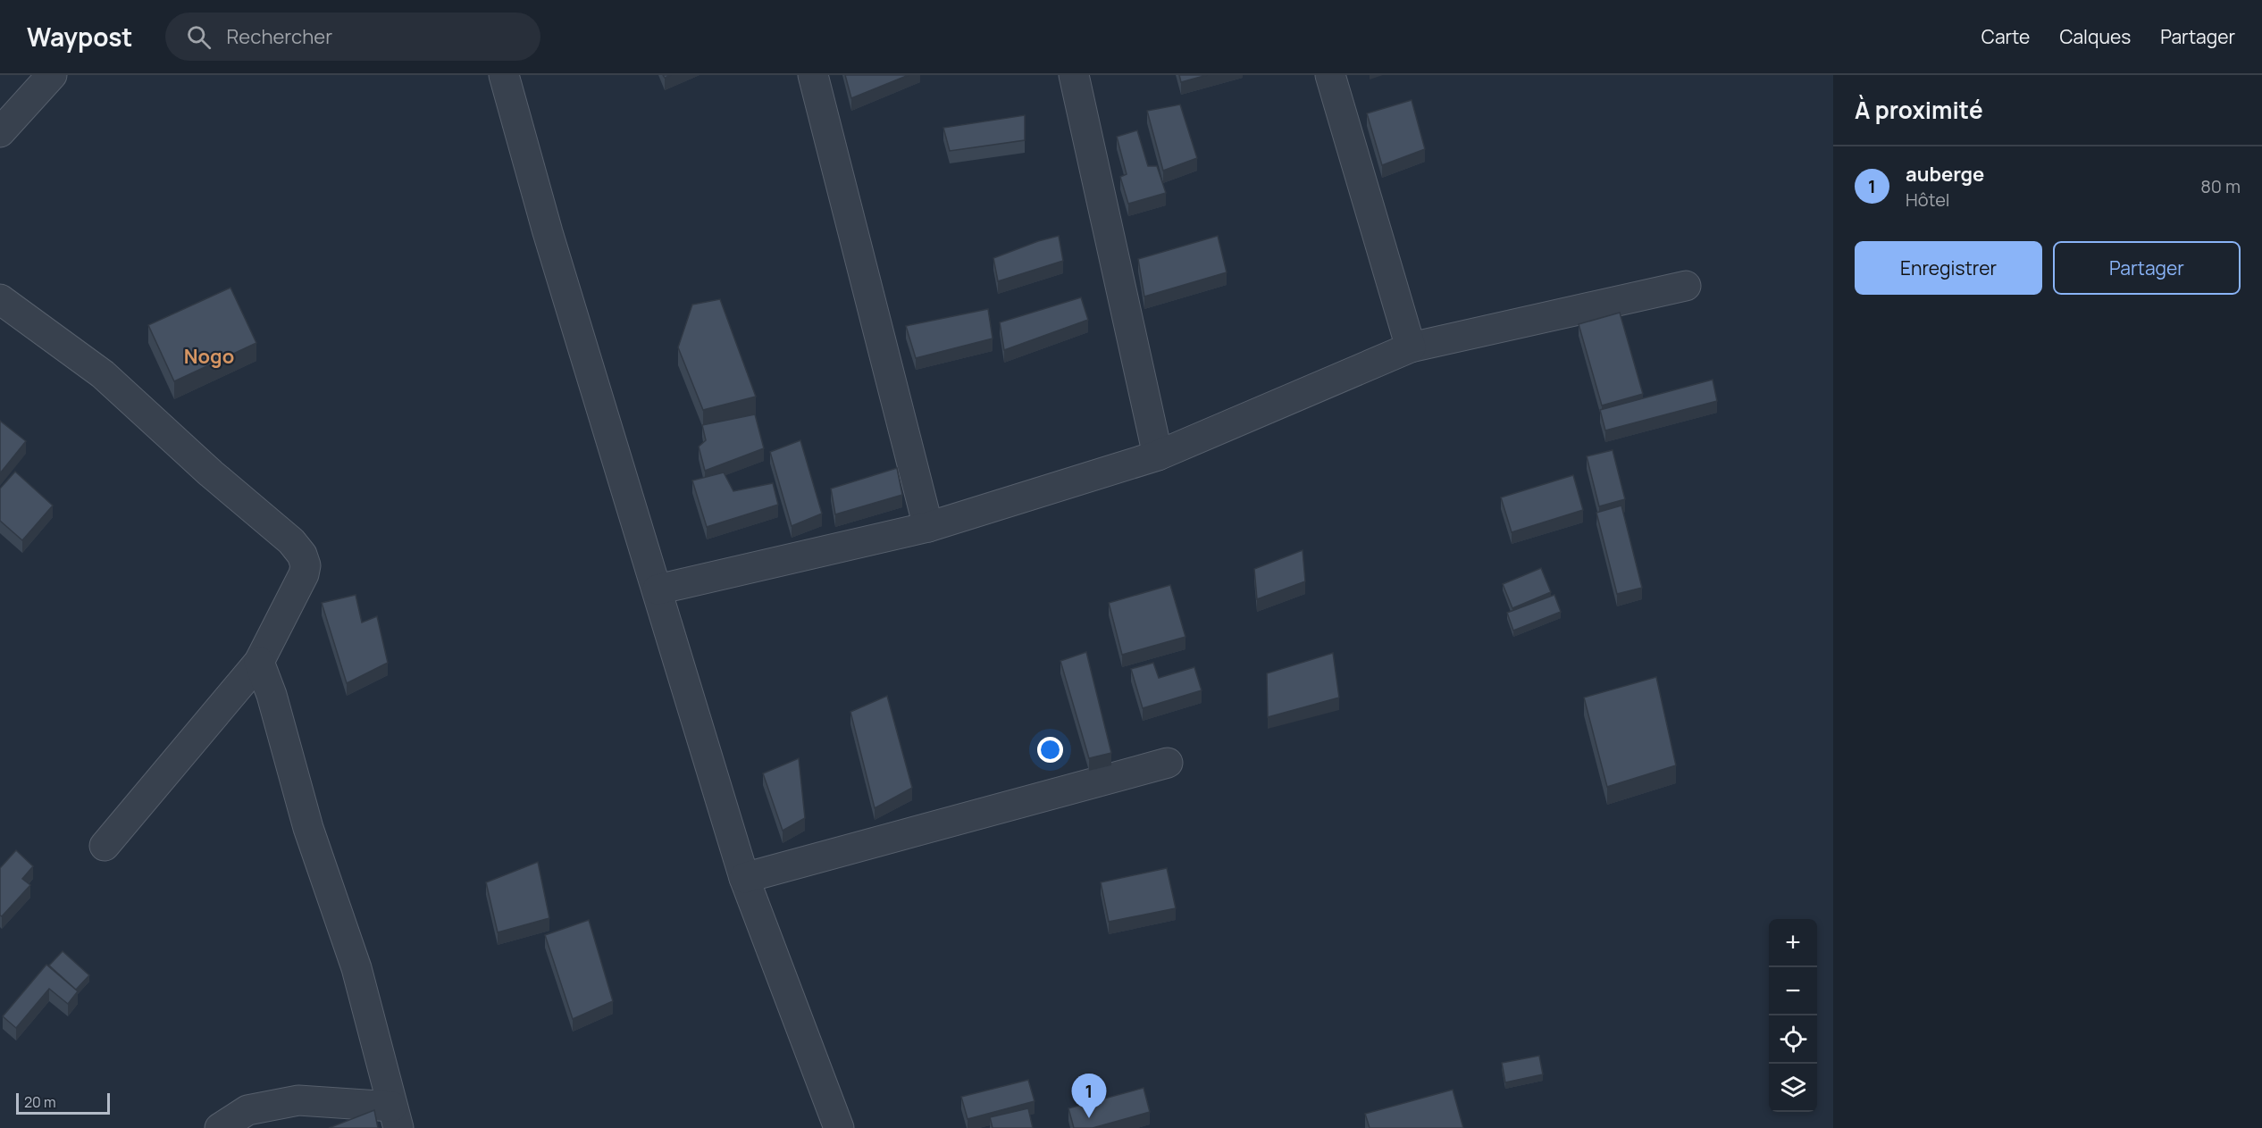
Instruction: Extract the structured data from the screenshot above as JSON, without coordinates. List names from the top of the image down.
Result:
{
  "districts": ["Nogo"],
  "scale_bar": "20 m",
  "page": {
    "header": "Waypost",
    "search": "Rechercher",
    "nav": ["Carte", "Calques", "Partager"],
    "heading": "À proximité",
    "list": [
      {
        "mark": "1",
        "name": "auberge",
        "note": "Hôtel",
        "value": "80 m"
      }
    ],
    "buttons": ["Enregistrer", "Partager"],
    "map_buttons": ["+", "−"],
    "pins": "1",
    "scale": "20 m"
  }
}
